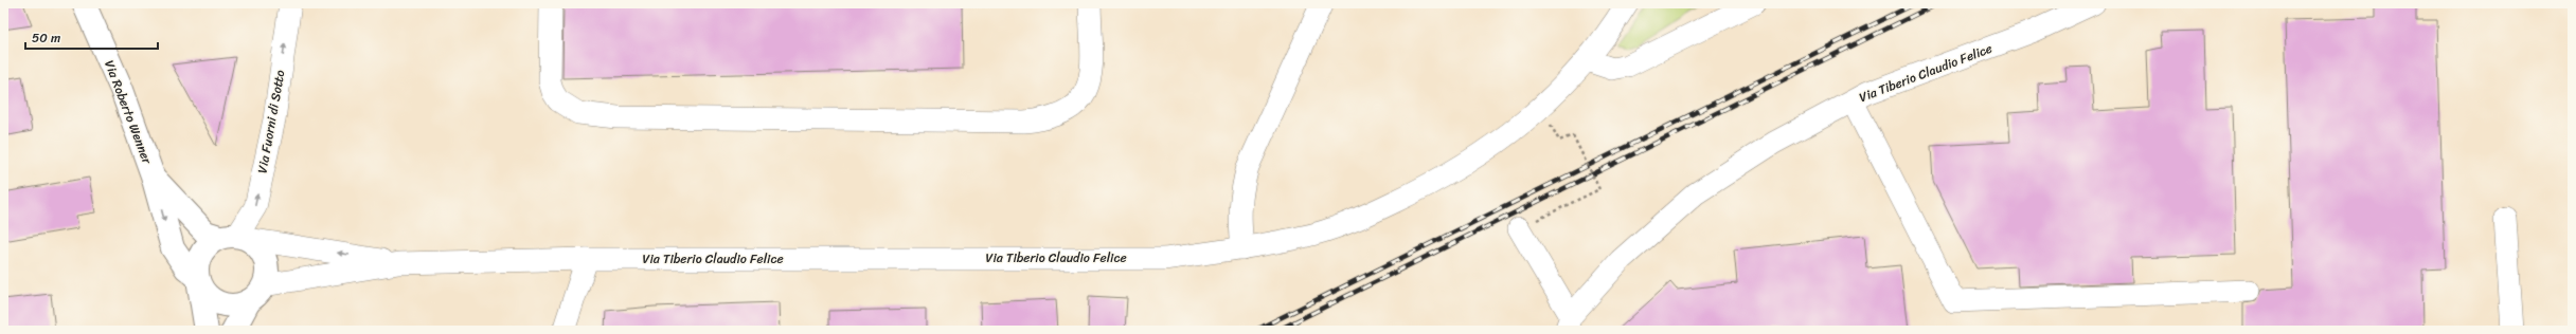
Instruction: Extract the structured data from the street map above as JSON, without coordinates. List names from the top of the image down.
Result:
{
  "streets": {
    "main road": ["Via Roberto Wenner"],
    "street": ["Via Tiberio Claudio Felice", "Via Fuorni di Sotto"]
  },
  "crossings": [
    ["Via Roberto Wenner", "Via Fuorni di Sotto"]
  ],
  "one_way": ["Via Fuorni di Sotto"],
  "scale_bar": "50 m"
}
